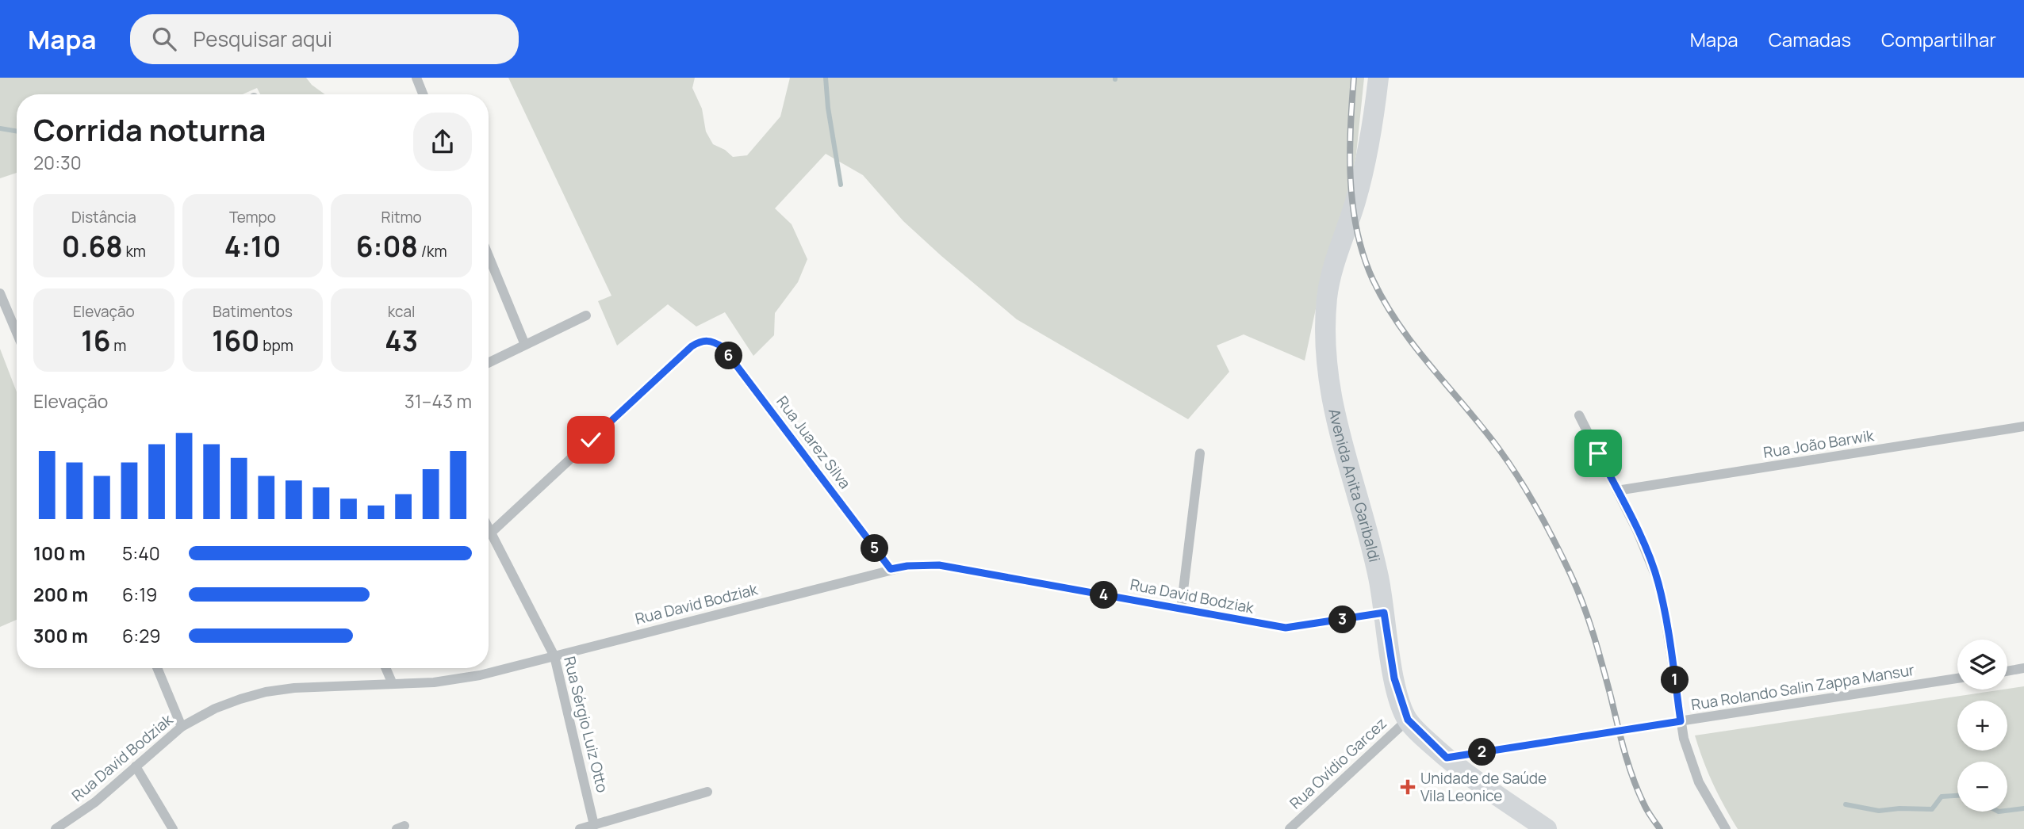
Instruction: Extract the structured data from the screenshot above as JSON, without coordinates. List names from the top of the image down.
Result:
{
  "streets": {
    "main road": ["Avenida Anita Garibaldi"],
    "street": [
      "Rua Juarez Silva",
      "Rua João Barwik",
      "Rua David Bodziak",
      "Rua Rolando Salin Zappa Mansur",
      "Rua Sérgio Luiz Otto",
      "Rua Ovídio Garcez"
    ]
  },
  "crossings": [
    ["Rua Juarez Silva", "Rua David Bodziak"],
    ["Rua Juarez Silva", "Rua Sérgio Luiz Otto"],
    ["Avenida Anita Garibaldi", "Rua David Bodziak"],
    ["Avenida Anita Garibaldi", "Rua Rolando Salin Zappa Mansur"],
    ["Avenida Anita Garibaldi", "Rua Ovídio Garcez"],
    ["Rua David Bodziak", "Rua Sérgio Luiz Otto"]
  ],
  "places": {
    "health": ["Unidade de Saúde Vila Leonice"]
  },
  "page": {
    "header": "Mapa",
    "search": "Pesquisar aqui",
    "nav": ["Mapa", "Camadas", "Compartilhar"],
    "heading": ["Corrida noturna", "20:30"],
    "stats": [
      ["Distância", "0.68 km"],
      ["Tempo", "4:10"],
      ["Ritmo", "6:08 /km"],
      ["Elevação", "16 m"],
      ["Batimentos", "160 bpm"],
      ["kcal", "43"]
    ],
    "pins": [
      "6",
      "5",
      "4",
      "3",
      "1",
      "2"
    ],
    "chart": ["Elevação", "31–43 m"],
    "list": [
      {
        "name": "100 m",
        "note": "5:40"
      },
      {
        "name": "200 m",
        "note": "6:19"
      },
      {
        "name": "300 m",
        "note": "6:29"
      }
    ],
    "map_buttons": ["+", "−"]
  }
}
